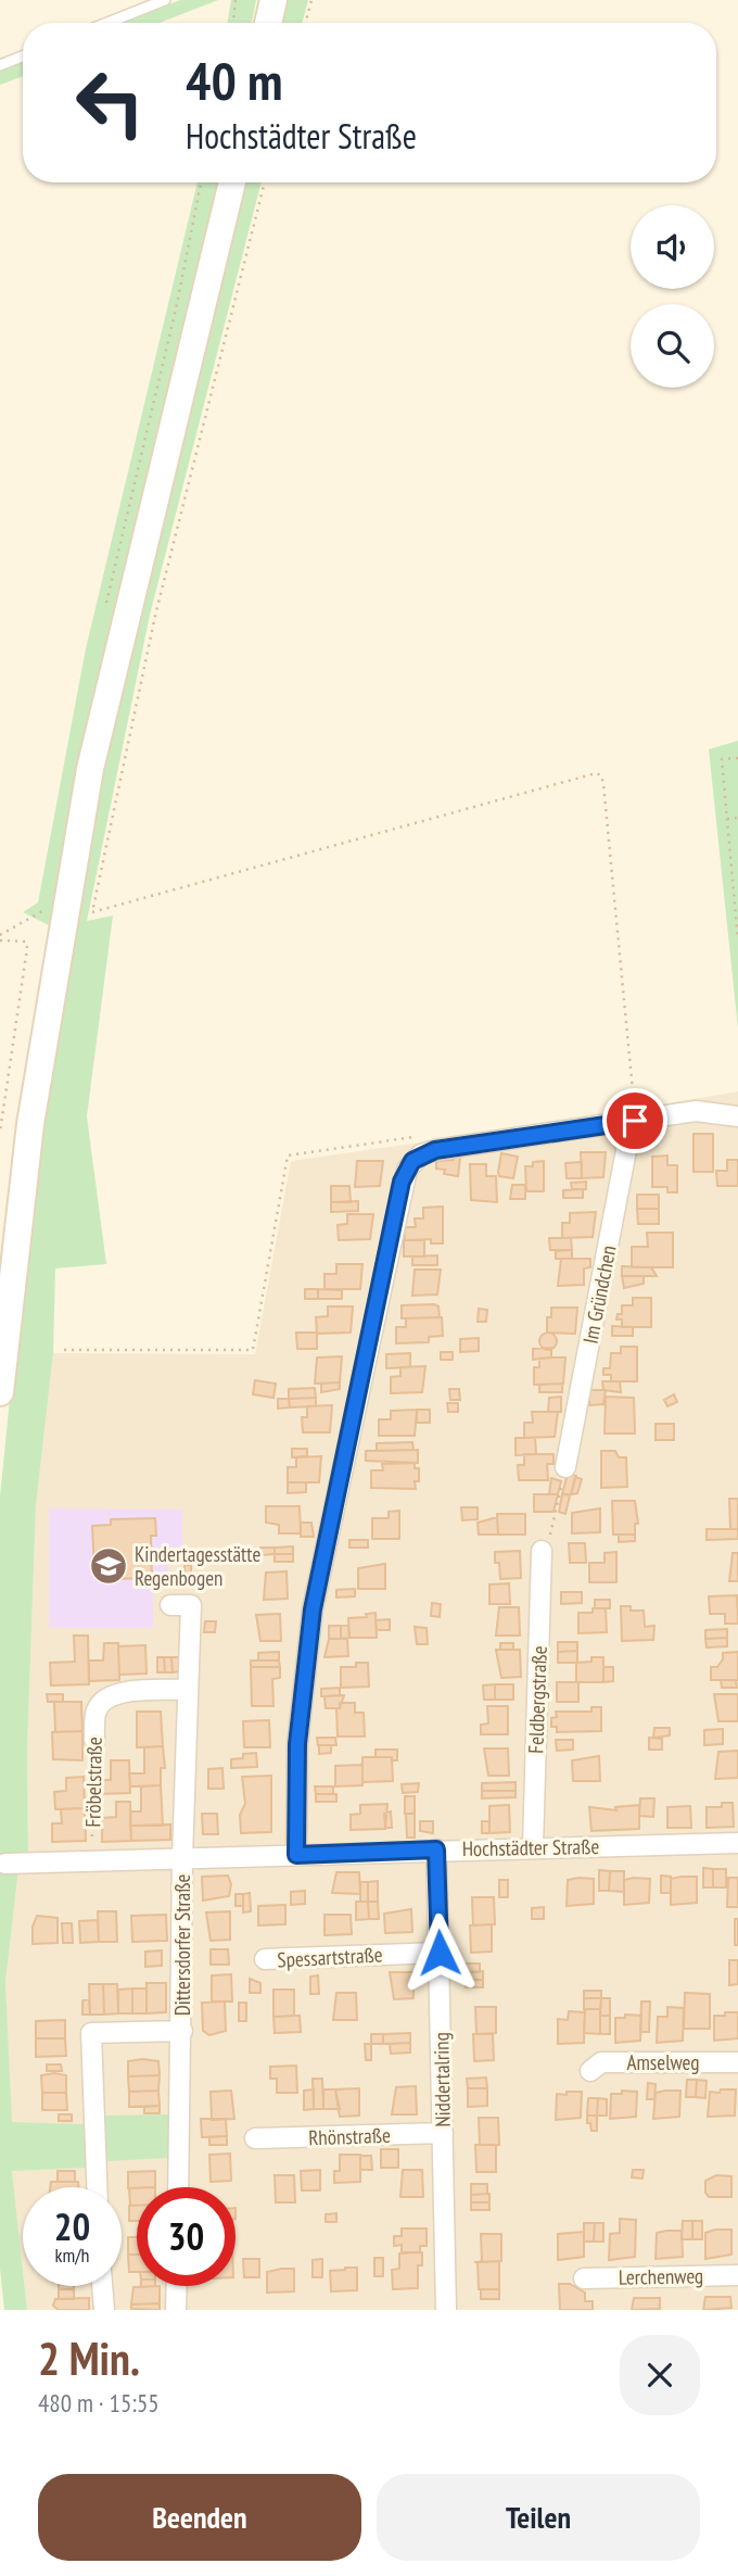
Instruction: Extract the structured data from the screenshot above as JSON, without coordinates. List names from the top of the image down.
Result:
{
  "streets": {
    "street": [
      "Im Gründchen",
      "Feldbergstraße",
      "Fröbelstraße",
      "Hochstädter Straße",
      "Dittersdorfer Straße",
      "Spessartstraße",
      "Amselweg",
      "Niddertalring",
      "Rhönstraße",
      "Lerchenweg"
    ]
  },
  "crossings": [
    ["Feldbergstraße", "Hochstädter Straße"],
    ["Fröbelstraße", "Hochstädter Straße"],
    ["Hochstädter Straße", "Dittersdorfer Straße"],
    ["Hochstädter Straße", "Niddertalring"],
    ["Spessartstraße", "Niddertalring"],
    ["Niddertalring", "Rhönstraße"]
  ],
  "places": {
    "school or university": ["Kindertagesstätte Regenbogen"]
  },
  "page": {
    "turn": ["40 m", "Hochstädter Straße"],
    "speed": "20 km/h",
    "limit": "30",
    "heading": ["2 Min.", "480 m · 15:55"],
    "buttons": ["Beenden", "Teilen"]
  }
}
